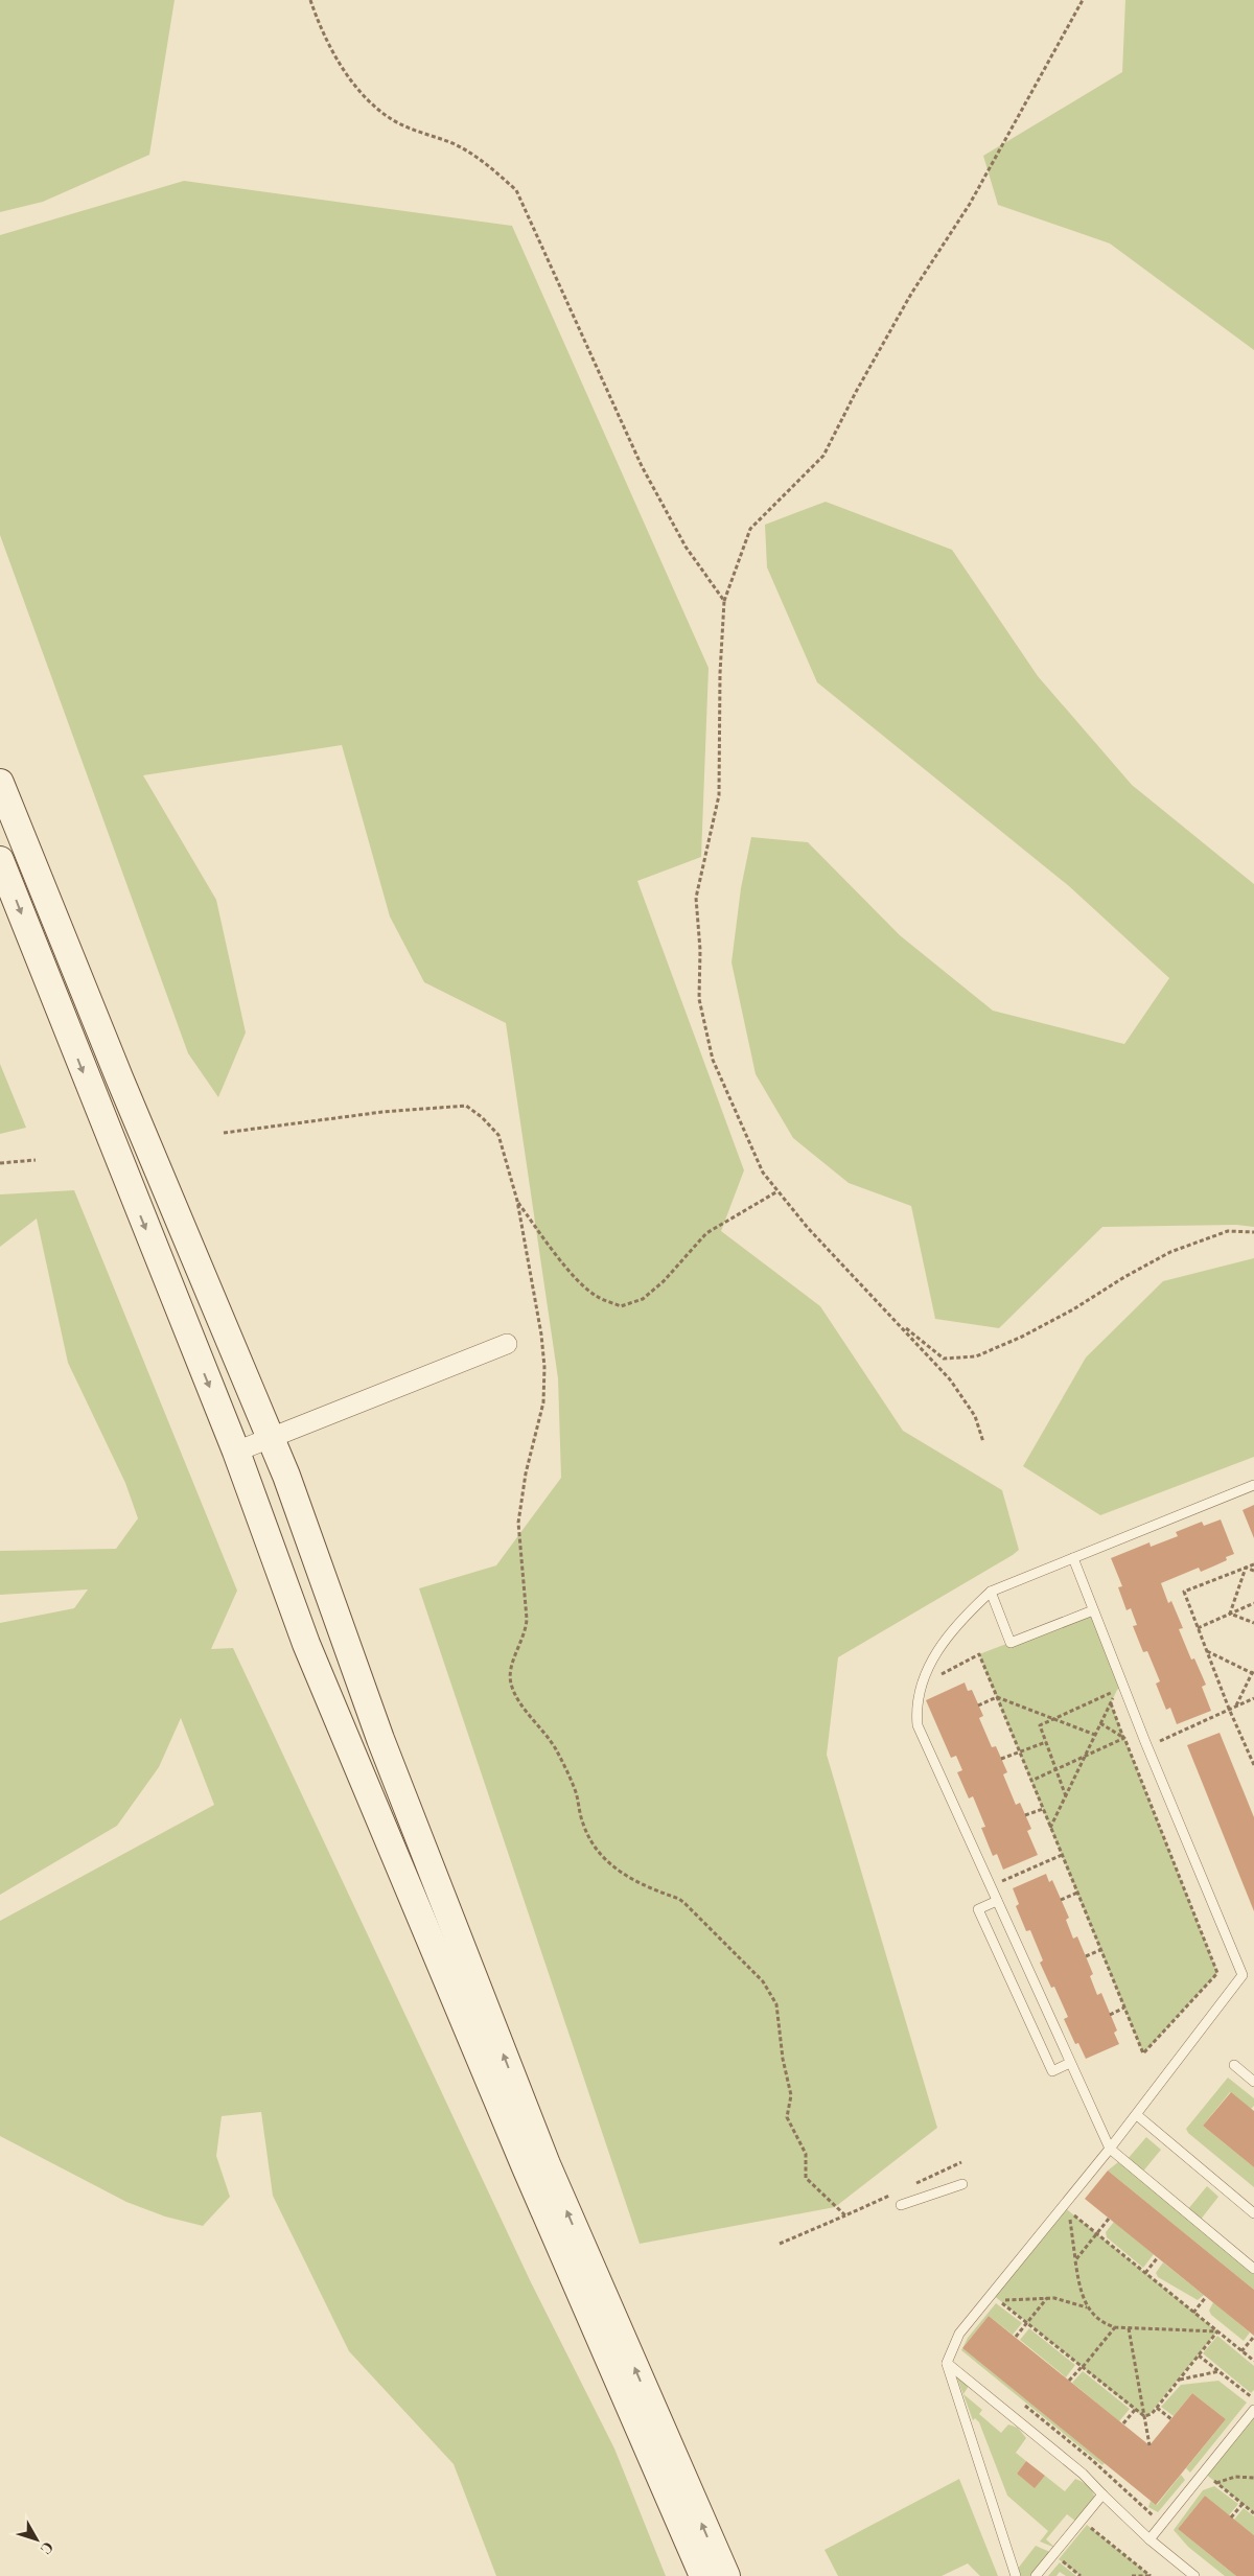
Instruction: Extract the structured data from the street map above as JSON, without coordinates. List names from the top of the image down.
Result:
{
  "north": "bottom right"
}
